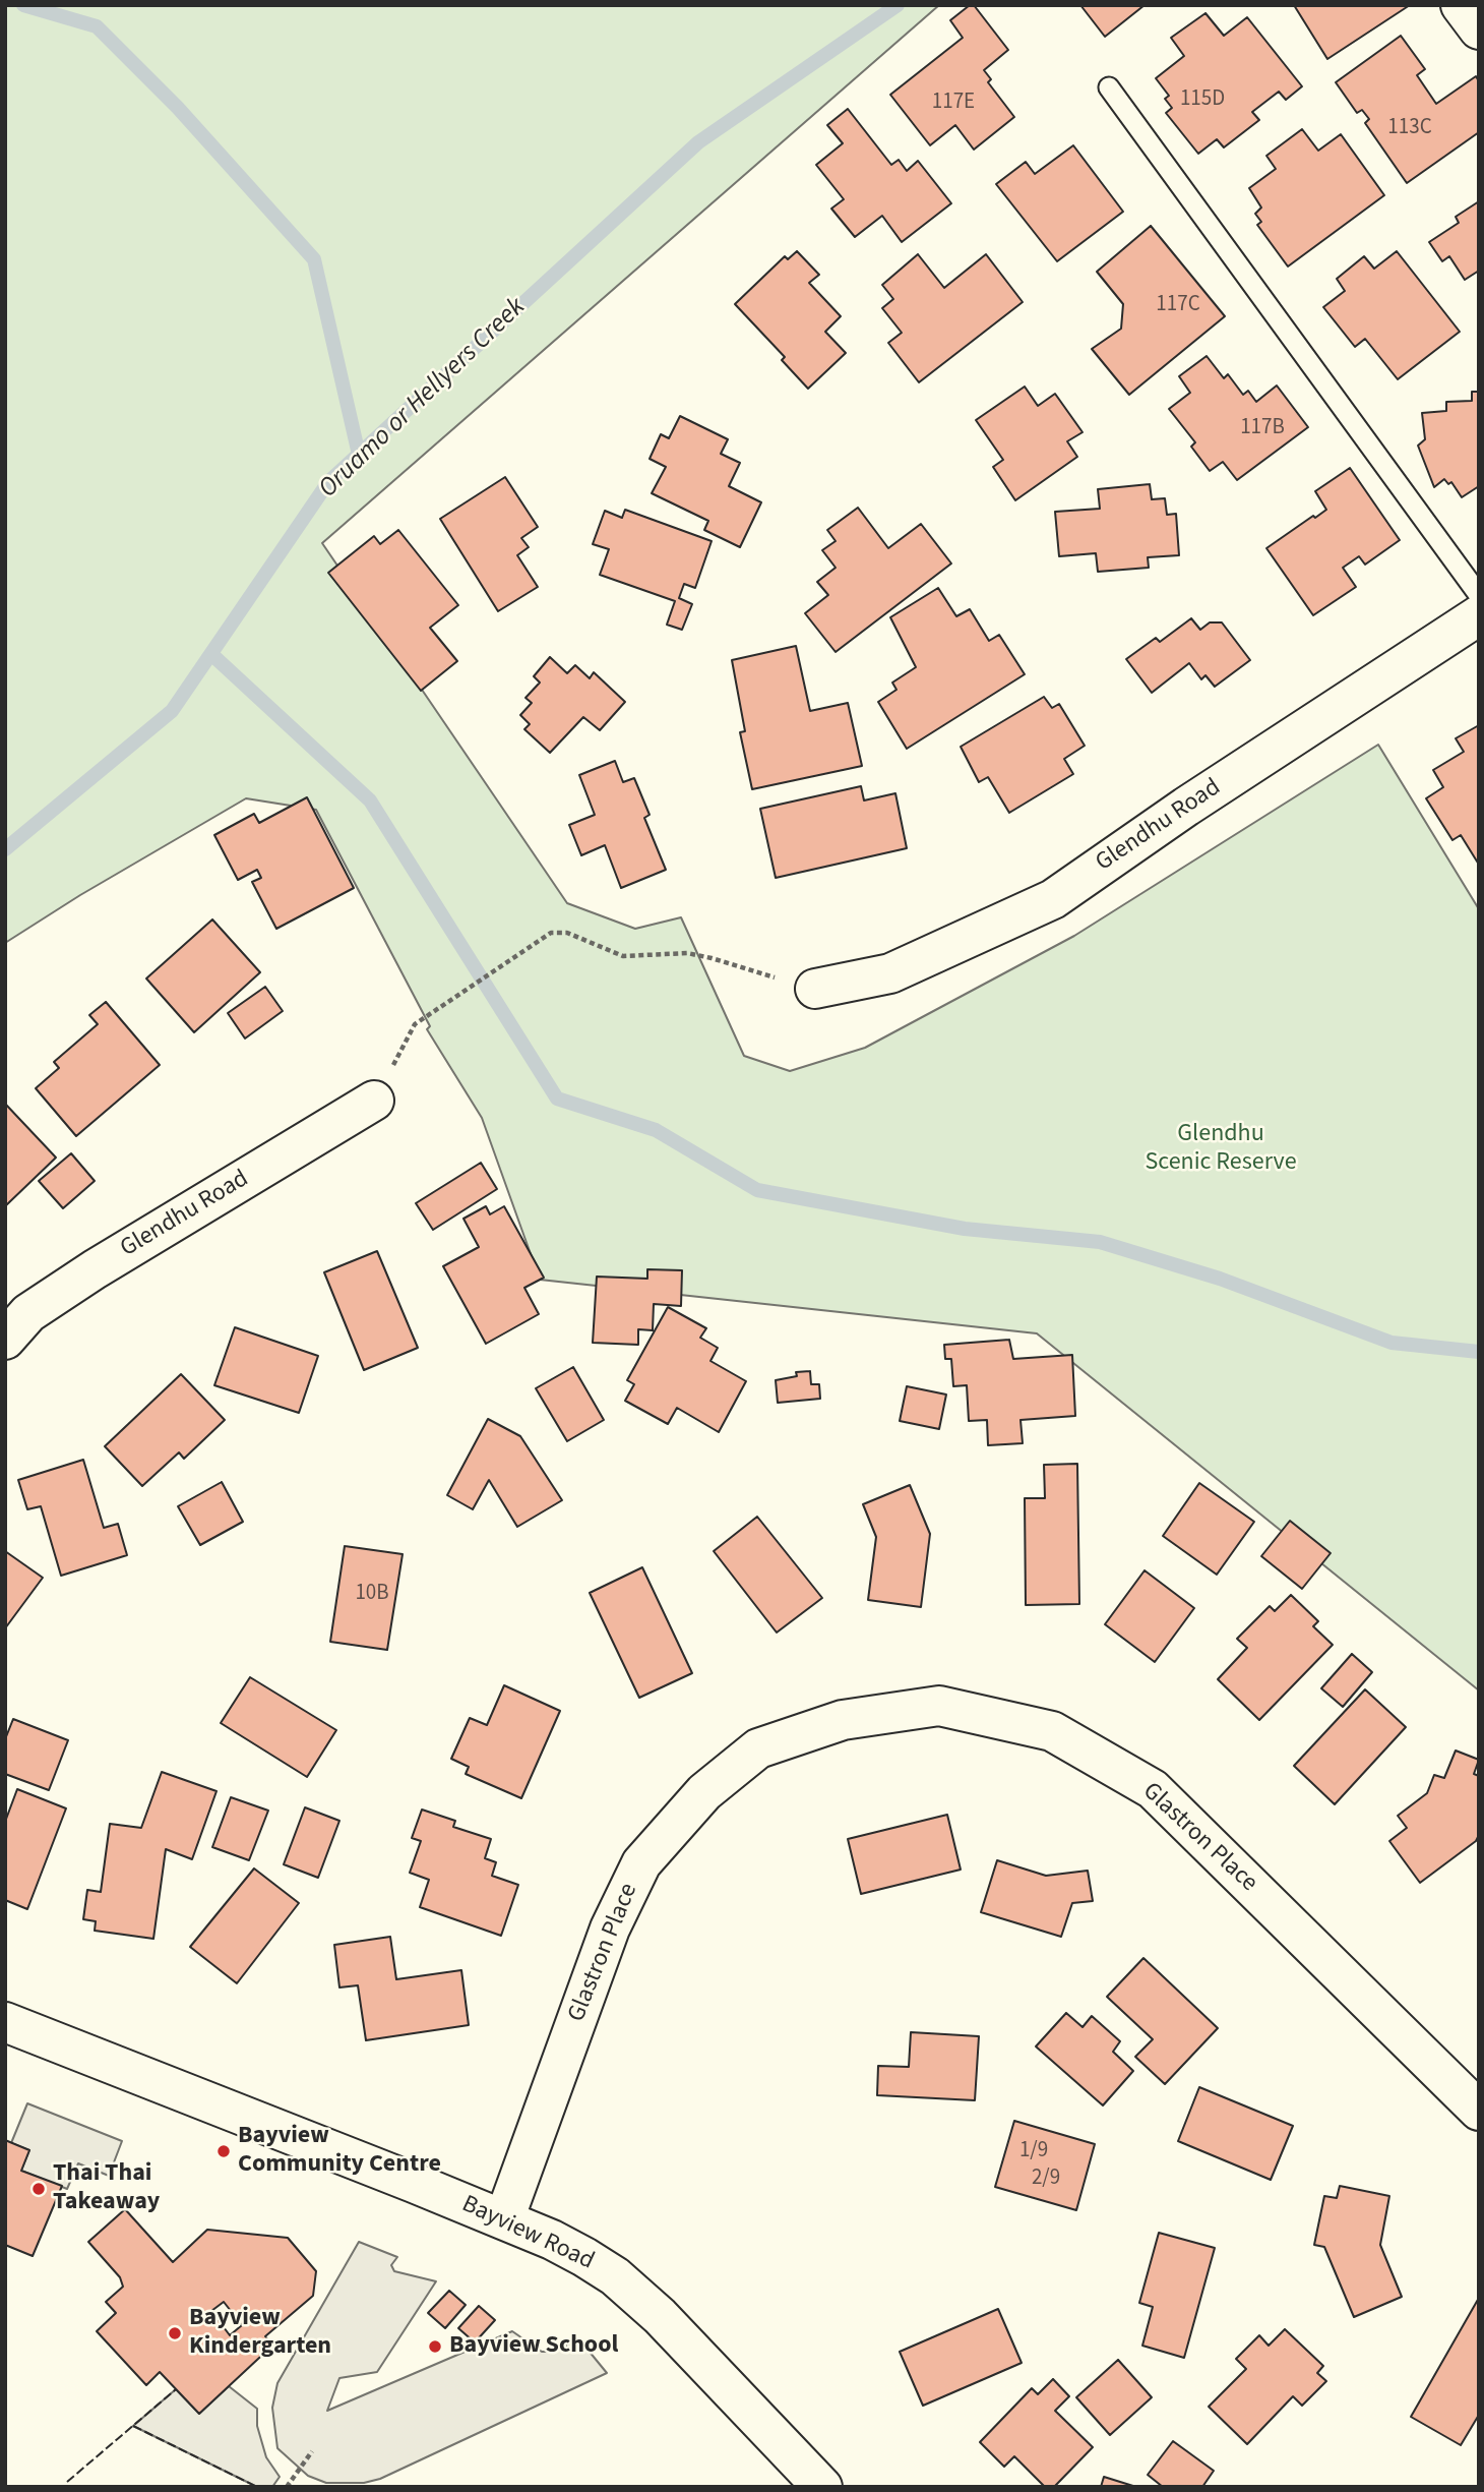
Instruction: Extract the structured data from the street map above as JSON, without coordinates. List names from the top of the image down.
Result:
{
  "streets": {
    "street": ["Glendhu Road", "Glastron Place", "Bayview Road"]
  },
  "crossings": [
    ["Glastron Place", "Bayview Road"]
  ],
  "water": ["Oruamo or Hellyers Creek"],
  "parks": ["Glendhu Scenic Reserve"],
  "places": [
    "Bayview Community Centre",
    "Thai Thai Takeaway",
    "Bayview Kindergarten",
    "Bayview School"
  ],
  "house_numbers": [
    "115D",
    "117E",
    "113C",
    "117C",
    "117B",
    "10B",
    "1/9",
    "2/9"
  ]
}
